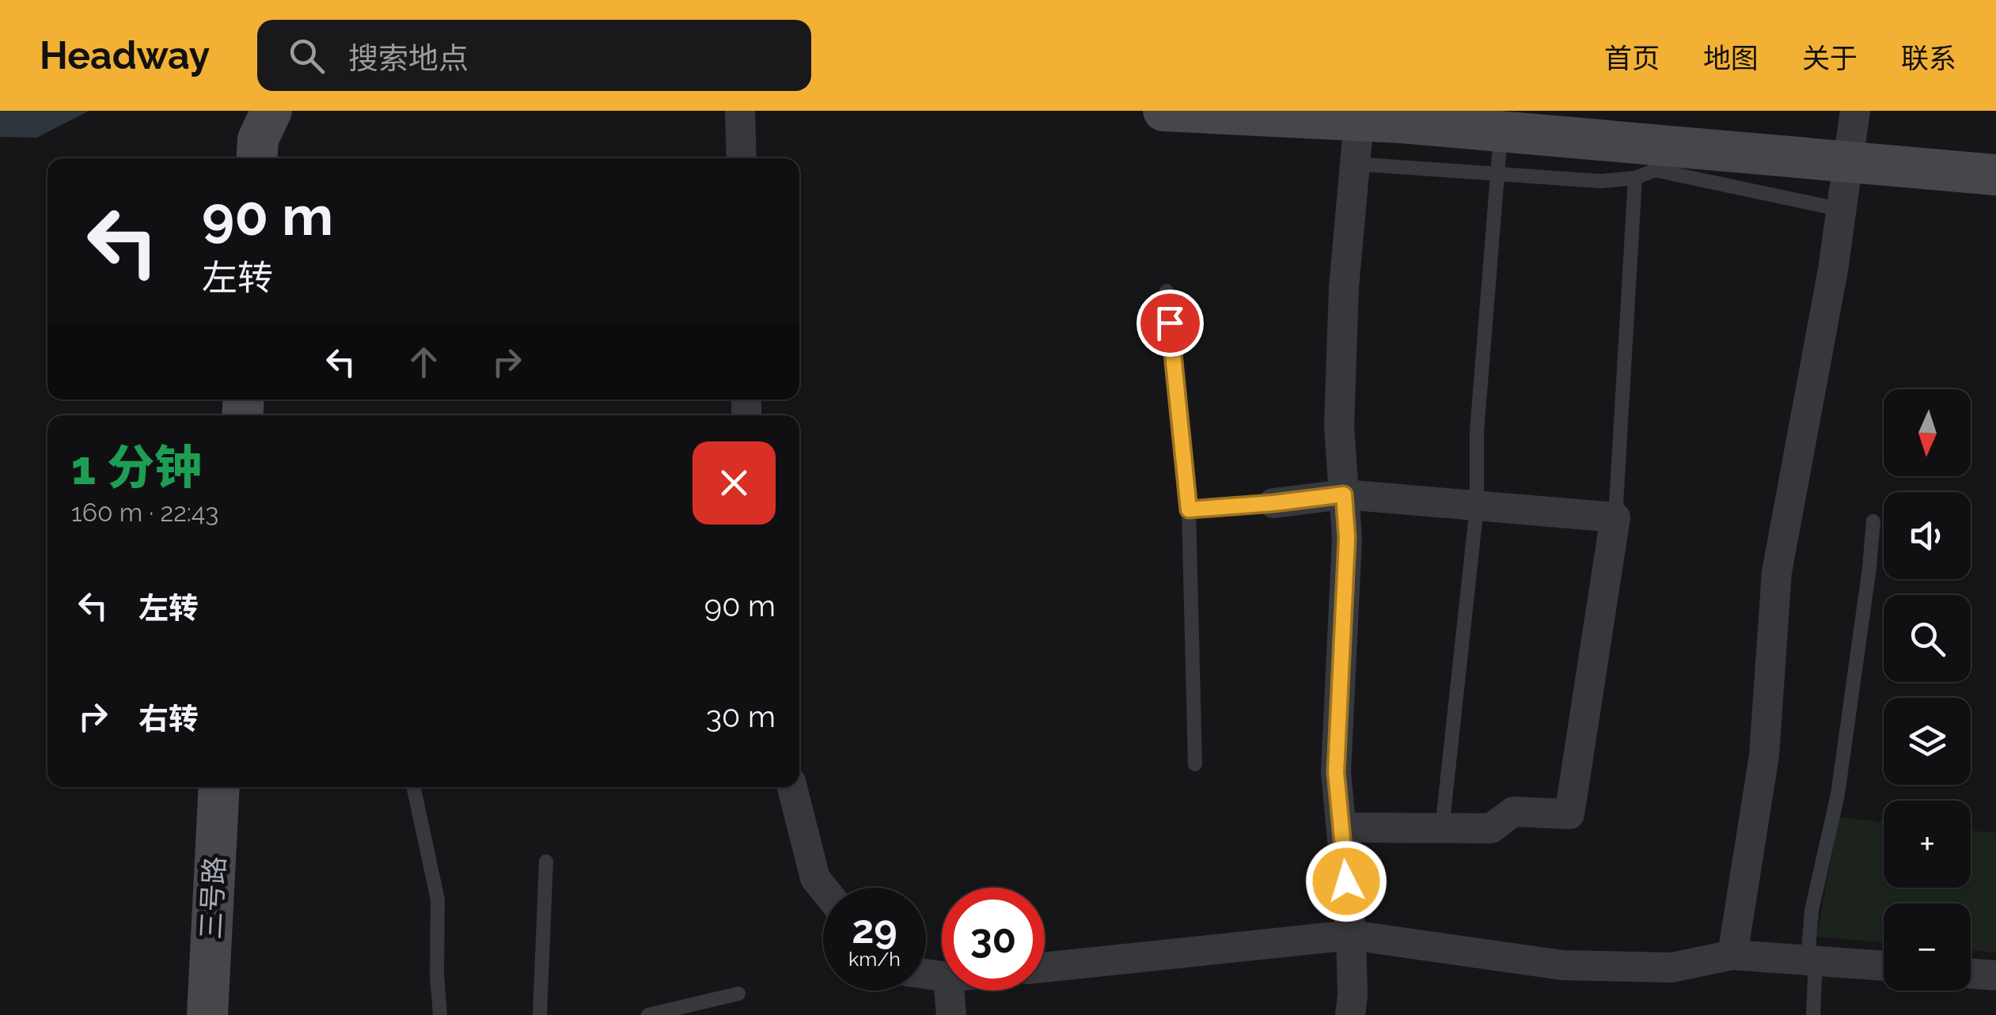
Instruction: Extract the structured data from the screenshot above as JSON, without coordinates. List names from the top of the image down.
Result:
{
  "streets": {
    "street": ["三号路"]
  },
  "north": "bottom",
  "page": {
    "header": "Headway",
    "search": "搜索地点",
    "nav": [
      "首页",
      "地图",
      "关于",
      "联系"
    ],
    "turn": ["90 m", "左转"],
    "map_buttons": ["+", "−"],
    "heading": ["1 分钟", "160 m · 22:43"],
    "list": [
      {
        "name": "左转",
        "value": "90 m"
      },
      {
        "name": "右转",
        "value": "30 m"
      }
    ],
    "speed": "29 km/h",
    "limit": "30"
  }
}
